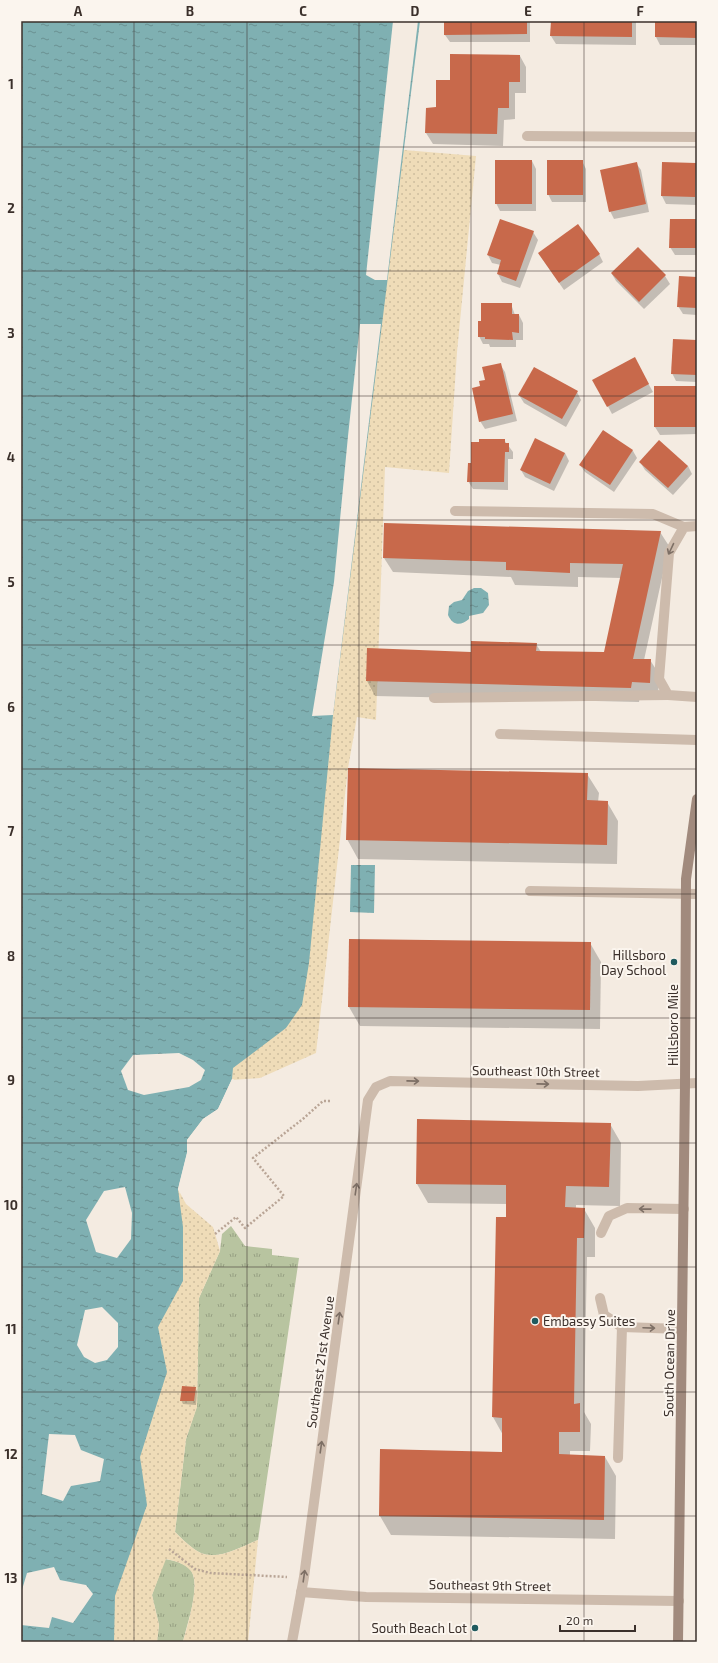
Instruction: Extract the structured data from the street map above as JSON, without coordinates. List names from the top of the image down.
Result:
{
  "streets": {
    "main road": ["Hillsboro Mile", "South Ocean Drive"],
    "street": ["Southeast 10th Street", "Southeast 21st Avenue", "Southeast 9th Street"]
  },
  "crossings": [
    ["Hillsboro Mile", "Southeast 10th Street"],
    ["Hillsboro Mile", "South Ocean Drive"],
    ["Southeast 10th Street", "Southeast 21st Avenue"],
    ["Southeast 10th Street", "South Ocean Drive"],
    ["Southeast 21st Avenue", "Southeast 9th Street"],
    ["South Ocean Drive", "Southeast 9th Street"]
  ],
  "one_way": ["Southeast 10th Street", "Southeast 21st Avenue"],
  "places": ["Hillsboro Day School", "Embassy Suites", "South Beach Lot"],
  "scale_bar": "20 m",
  "grid": {
    "columns": [
      "A",
      "B",
      "C",
      "D",
      "E",
      "F"
    ],
    "rows": [
      "1",
      "2",
      "3",
      "4",
      "5",
      "6",
      "7",
      "8",
      "9",
      "10",
      "11",
      "12",
      "13"
    ]
  }
}
